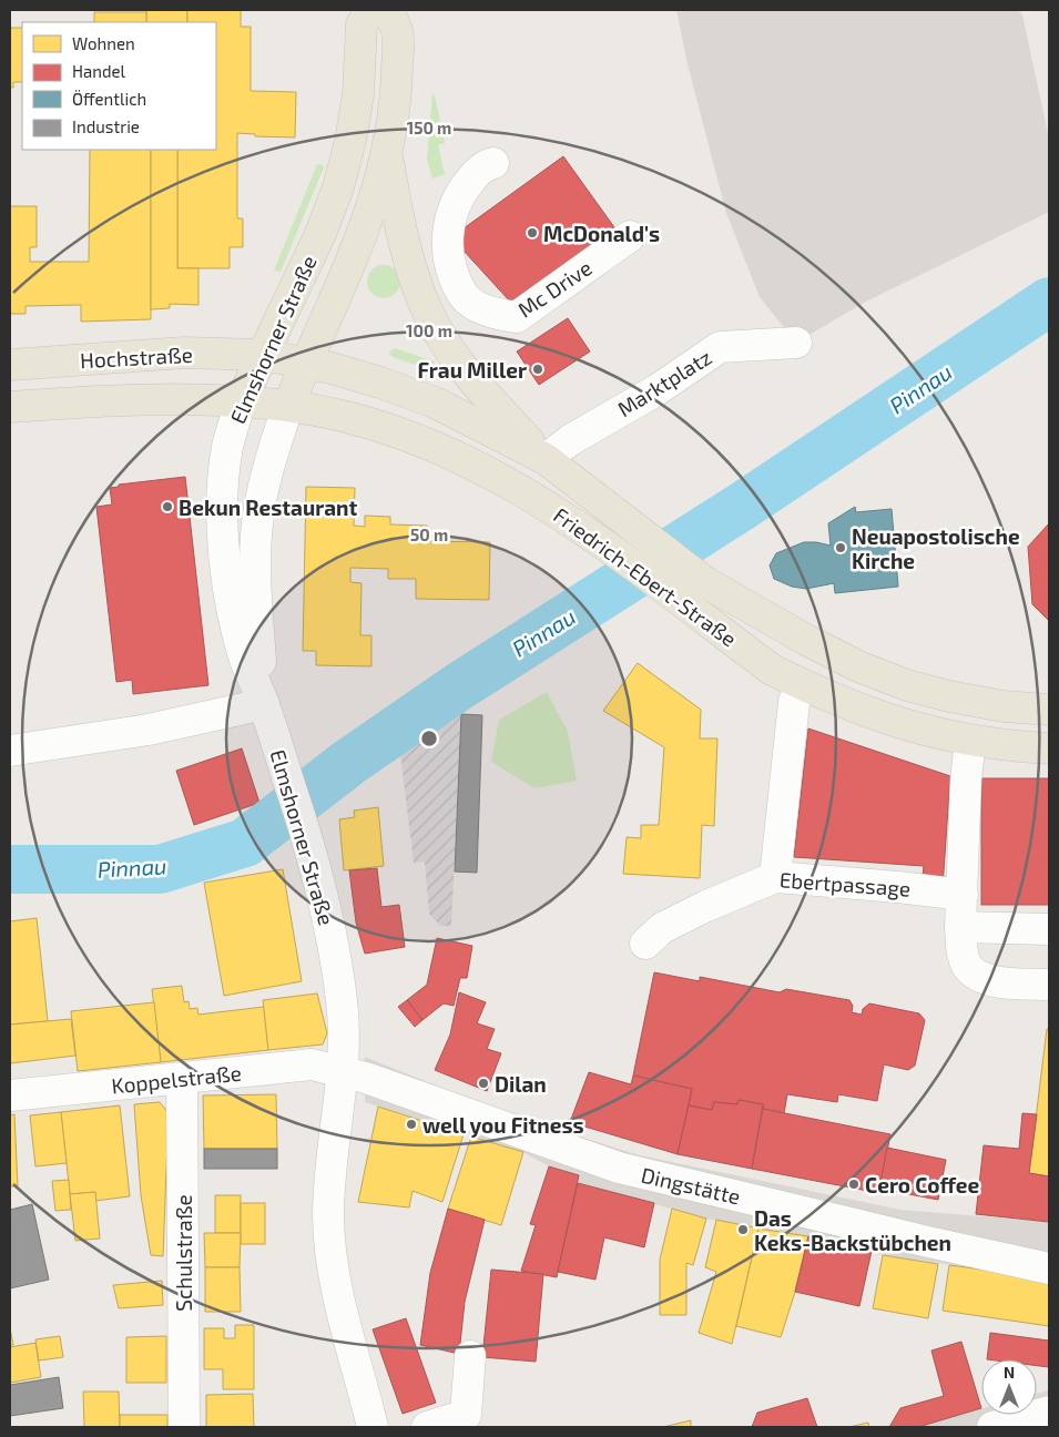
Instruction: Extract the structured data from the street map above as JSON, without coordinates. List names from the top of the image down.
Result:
{
  "streets": {
    "main road": ["Elmshorner Straße", "Hochstraße", "Friedrich-Ebert-Straße"],
    "street": [
      "Mc Drive",
      "Marktplatz",
      "Ebertpassage",
      "Koppelstraße",
      "Dingstätte",
      "Schulstraße"
    ]
  },
  "crossings": [
    ["Elmshorner Straße", "Hochstraße"],
    ["Elmshorner Straße", "Marktplatz"],
    ["Elmshorner Straße", "Friedrich-Ebert-Straße"],
    ["Elmshorner Straße", "Koppelstraße"],
    ["Elmshorner Straße", "Dingstätte"],
    ["Hochstraße", "Friedrich-Ebert-Straße"],
    ["Marktplatz", "Friedrich-Ebert-Straße"],
    ["Koppelstraße", "Dingstätte"],
    ["Koppelstraße", "Schulstraße"]
  ],
  "water": ["Pinnau"],
  "places": [
    "McDonald's",
    "Frau Miller",
    "Bekun Restaurant",
    "Neuapostolische Kirche",
    "Dilan",
    "well you Fitness",
    "Cero Coffee",
    "Das Keks-Backstübchen"
  ],
  "legend": [
    "Wohnen",
    "Handel",
    "Öffentlich",
    "Industrie"
  ],
  "north": "top",
  "rings": ["150 m", "100 m", "50 m"]
}
